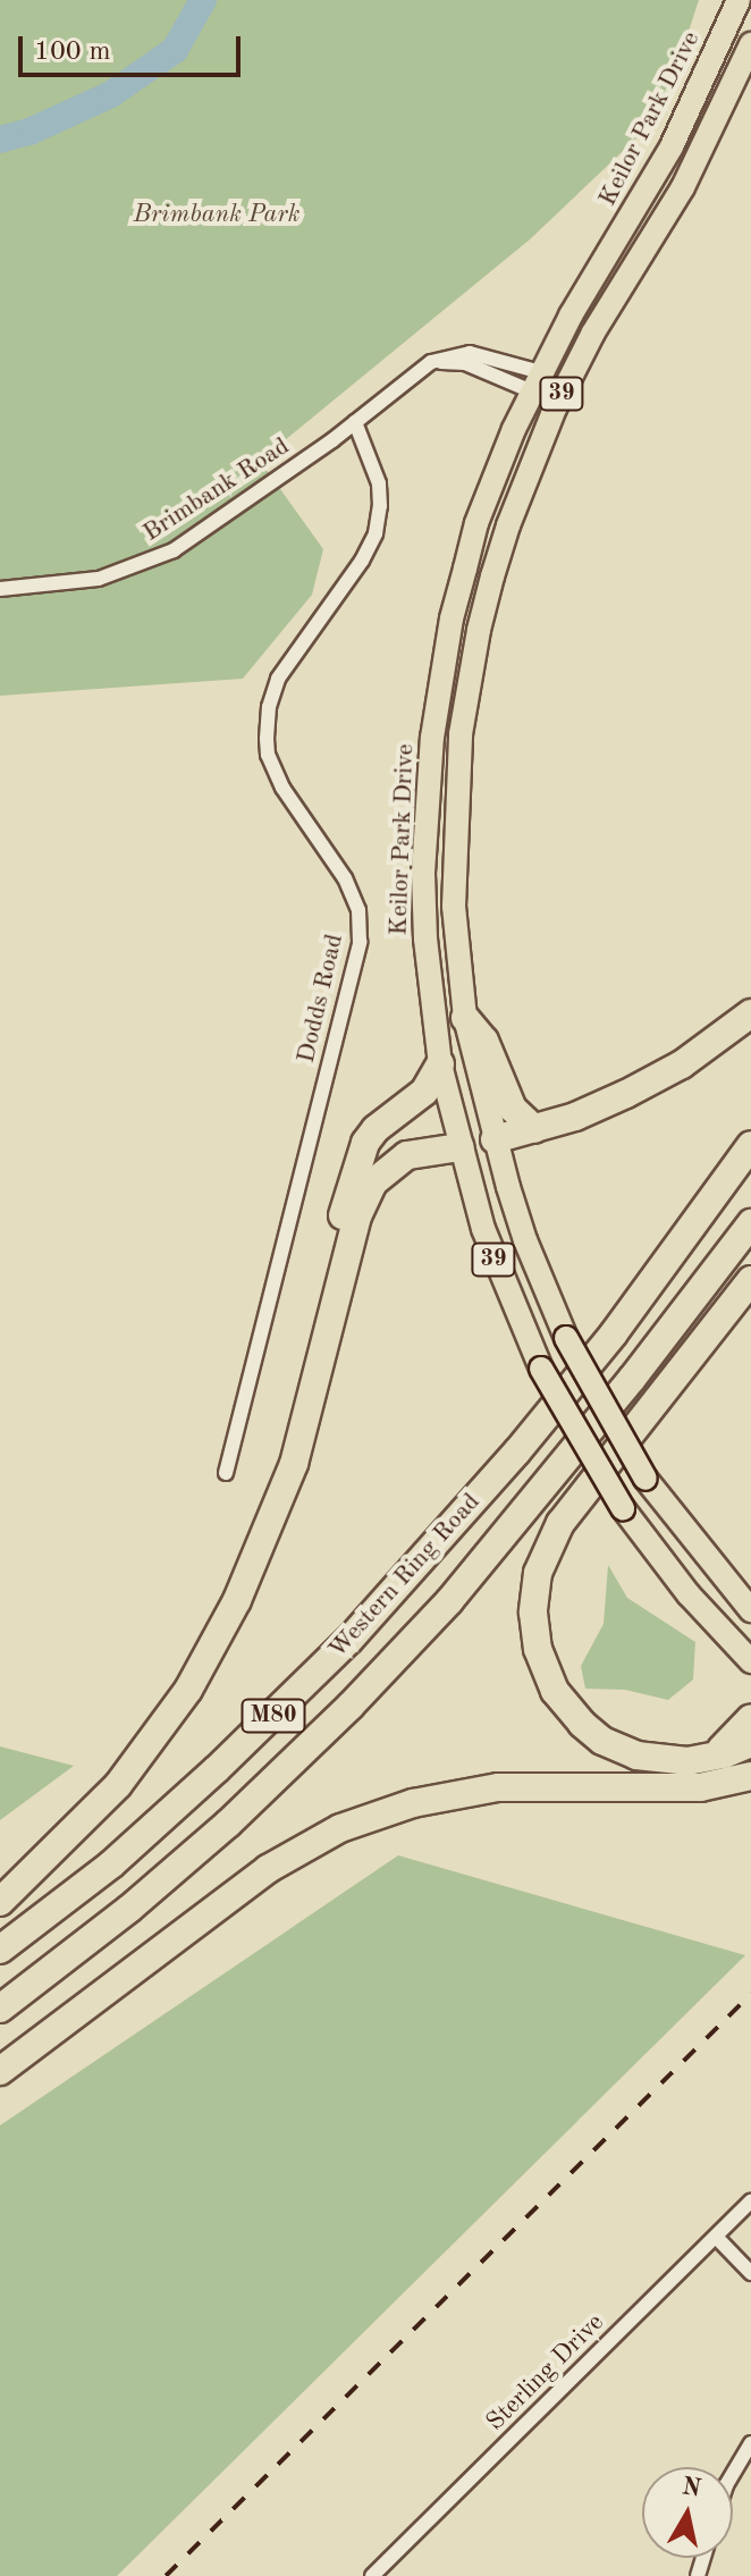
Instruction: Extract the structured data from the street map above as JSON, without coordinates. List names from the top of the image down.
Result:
{
  "streets": {
    "highway": ["Western Ring Road", "M80"],
    "main road": ["Keilor Park Drive", "39"],
    "street": ["Brimbank Road", "Dodds Road", "Sterling Drive"]
  },
  "crossings": [
    ["Keilor Park Drive", "Brimbank Road"],
    ["Brimbank Road", "Dodds Road"]
  ],
  "parks": ["Brimbank Park"],
  "scale_bar": "100 m",
  "north": "top"
}
